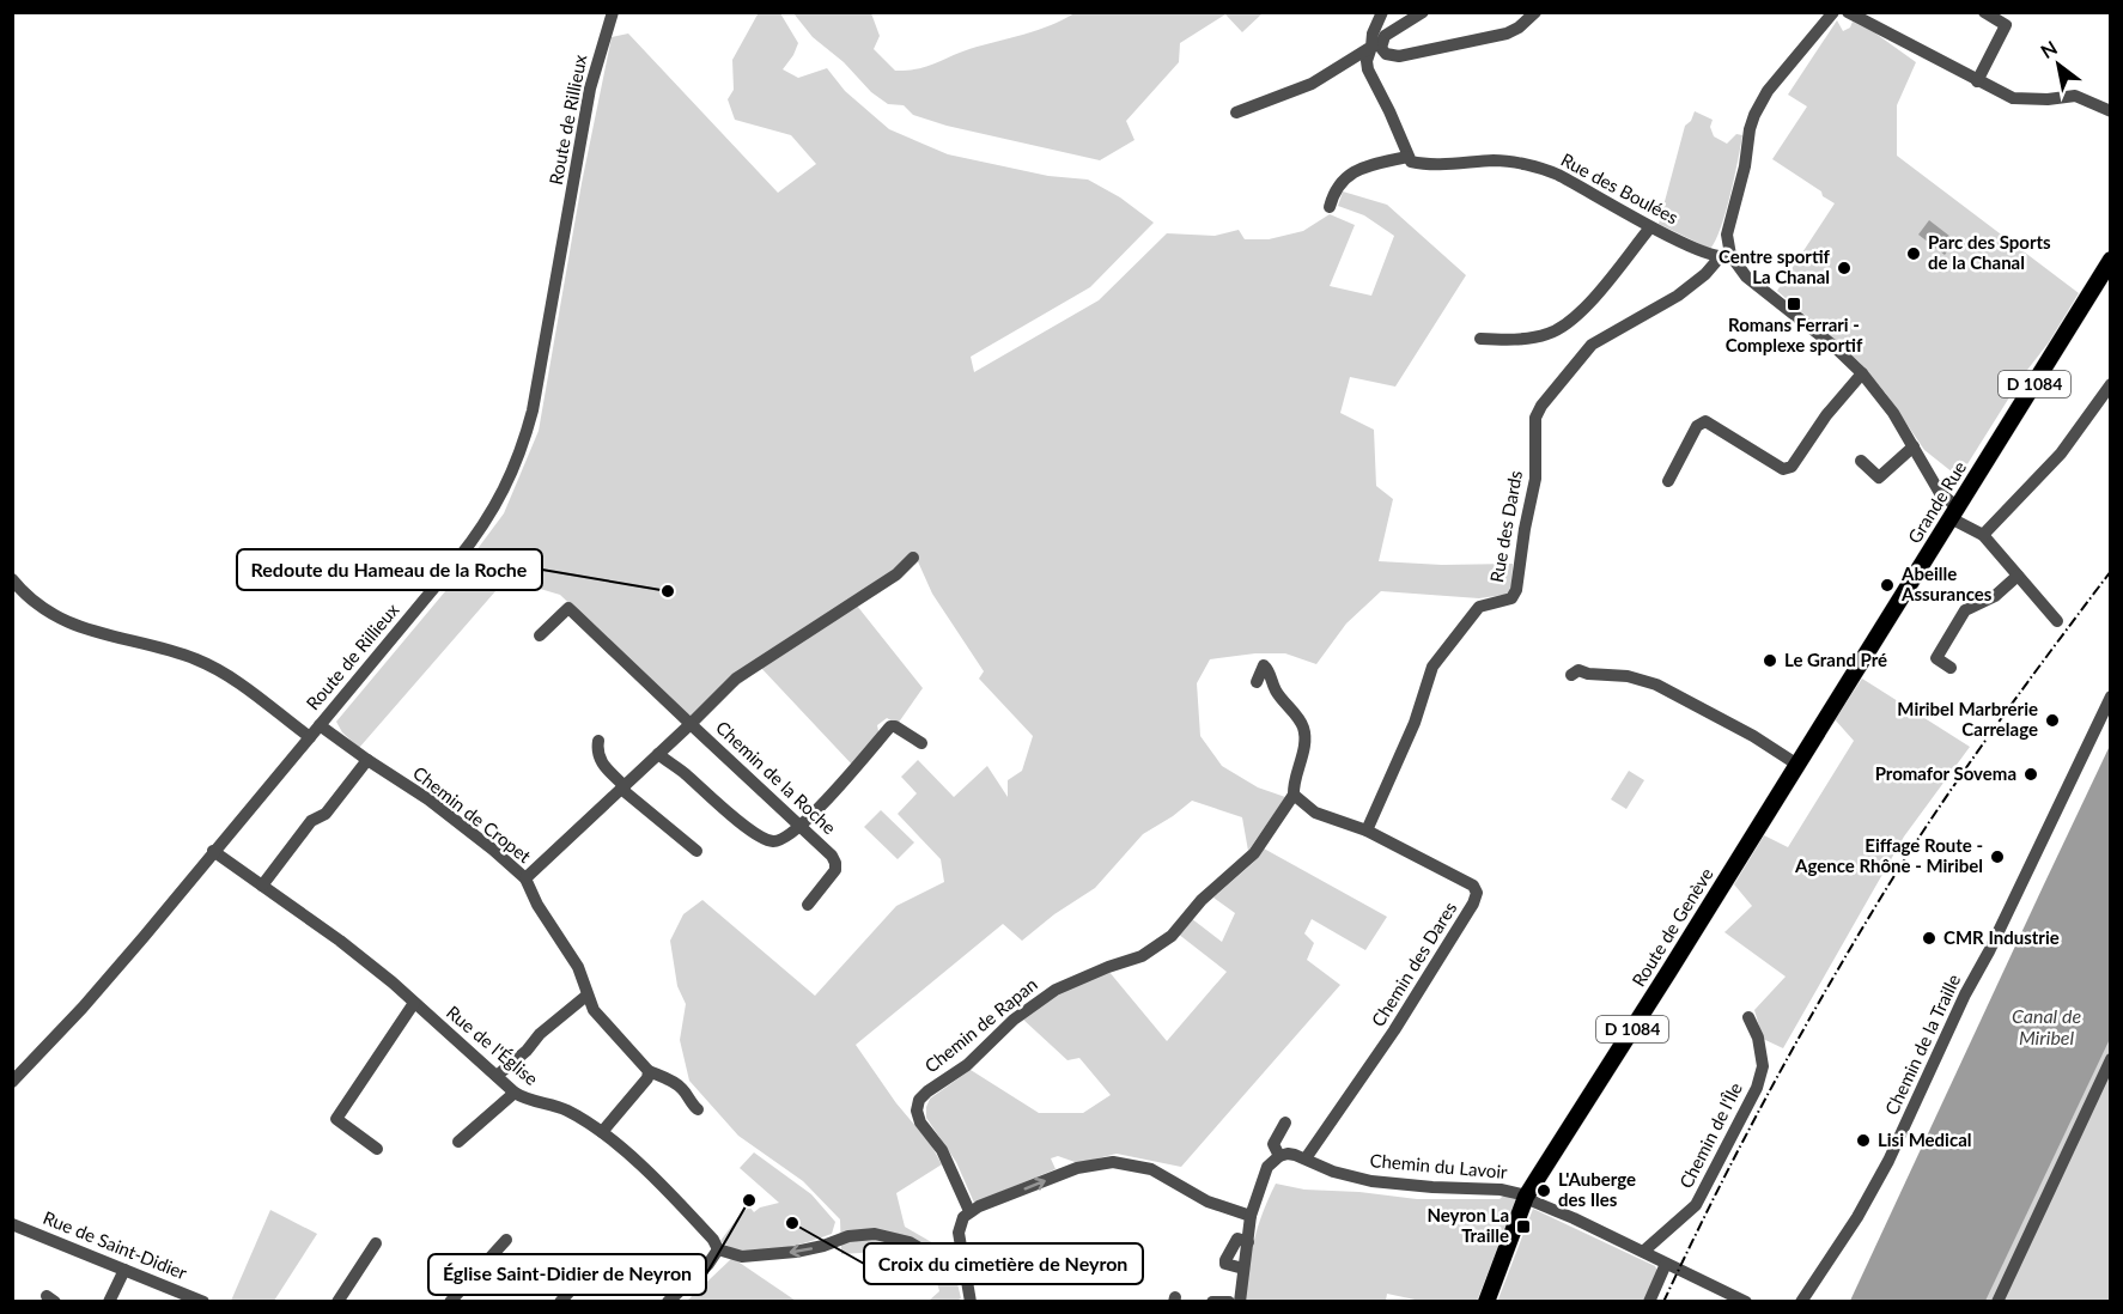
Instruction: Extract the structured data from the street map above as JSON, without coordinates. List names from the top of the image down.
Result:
{
  "streets": {
    "main road": ["D 1084", "Grande Rue", "Route de Genève"],
    "street": [
      "Route de Rillieux",
      "Rue des Boulées",
      "Rue des Dards",
      "Chemin de la Roche",
      "Chemin de Cropet",
      "Chemin des Dares",
      "Chemin de Rapan",
      "Chemin de la Traille",
      "Rue de l'Église",
      "Chemin de l'Île",
      "Chemin du Lavoir",
      "Rue de Saint-Didier"
    ]
  },
  "crossings": [
    ["Route de Rillieux", "Chemin de Cropet"],
    ["Route de Rillieux", "Rue de l'Église"],
    ["Rue des Boulées", "Rue des Dards"],
    ["Grande Rue", "Route de Genève"],
    ["Rue des Dards", "Chemin des Dares"],
    ["Chemin de la Roche", "Chemin de Cropet"],
    ["Route de Genève", "Chemin du Lavoir"],
    ["Chemin des Dares", "Chemin de Rapan"],
    ["Chemin des Dares", "Chemin du Lavoir"]
  ],
  "water": ["Canal de Miribel"],
  "places": {
    "other": [
      "Parc des Sports de la Chanal",
      "Centre sportif La Chanal",
      "Abeille Assurances",
      "Redoute du Hameau de la Roche",
      "Le Grand Pré",
      "Miribel Marbrerie Carrelage",
      "Promafor Sovema",
      "Eiffage Route - Agence Rhône - Miribel",
      "CMR Industrie",
      "Lisi Medical",
      "L'Auberge des Iles",
      "Église Saint-Didier de Neyron",
      "Croix du cimetière de Neyron"
    ],
    "transit": ["Romans Ferrari - Complexe sportif", "Neyron La Traille"]
  },
  "north": "top left"
}
